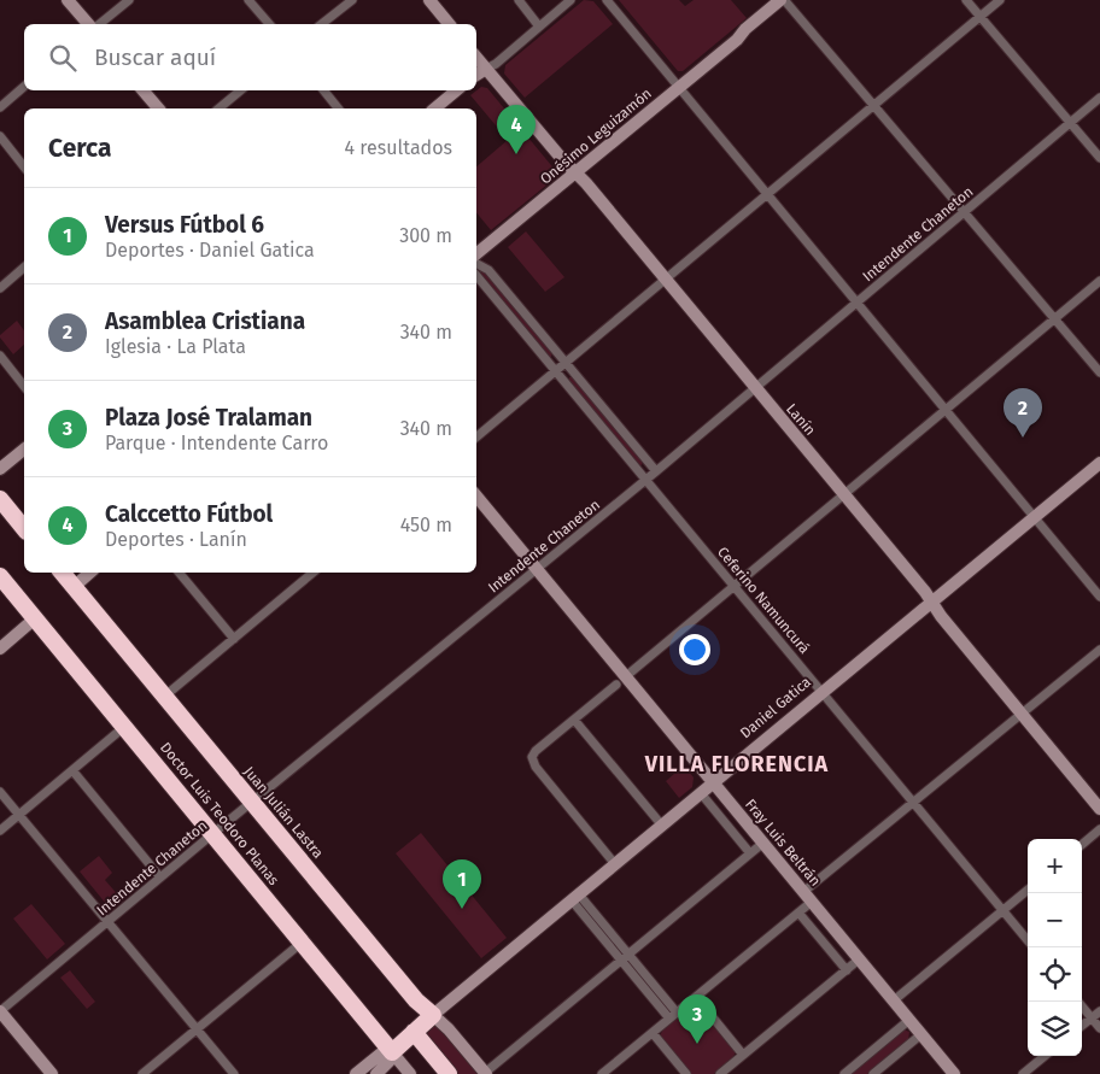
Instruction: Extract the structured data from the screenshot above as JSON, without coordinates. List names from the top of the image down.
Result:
{
  "streets": {
    "highway": ["Daniel Gatica", "Juan Julián Lastra", "Doctor Luis Teodoro Planas"],
    "street": [
      "Onésimo Leguizamón",
      "Intendente Chaneton",
      "Lanín",
      "Ceferino Namuncurá",
      "Fray Luis Beltrán"
    ]
  },
  "crossings": [
    ["Onésimo Leguizamón", "Lanín"],
    ["Intendente Chaneton", "Lanín"],
    ["Intendente Chaneton", "Ceferino Namuncurá"],
    ["Intendente Chaneton", "Juan Julián Lastra"],
    ["Intendente Chaneton", "Doctor Luis Teodoro Planas"],
    ["Intendente Chaneton", "Fray Luis Beltrán"],
    ["Lanín", "Daniel Gatica"],
    ["Ceferino Namuncurá", "Daniel Gatica"],
    ["Daniel Gatica", "Juan Julián Lastra"],
    ["Daniel Gatica", "Doctor Luis Teodoro Planas"],
    ["Daniel Gatica", "Fray Luis Beltrán"]
  ],
  "districts": ["VILLA FLORENCIA"],
  "page": {
    "search": "Buscar aquí",
    "pins": [
      "4",
      "2",
      "1",
      "3"
    ],
    "heading": ["Cerca", "4 resultados"],
    "list": [
      {
        "mark": "1",
        "name": "Versus Fútbol 6",
        "note": "Deportes · Daniel Gatica",
        "value": "300 m"
      },
      {
        "mark": "2",
        "name": "Asamblea Cristiana",
        "note": "Iglesia · La Plata",
        "value": "340 m"
      },
      {
        "mark": "3",
        "name": "Plaza José Tralaman",
        "note": "Parque · Intendente Carro",
        "value": "340 m"
      },
      {
        "mark": "4",
        "name": "Calccetto Fútbol",
        "note": "Deportes · Lanín",
        "value": "450 m"
      }
    ],
    "map_buttons": ["+", "−"]
  }
}
